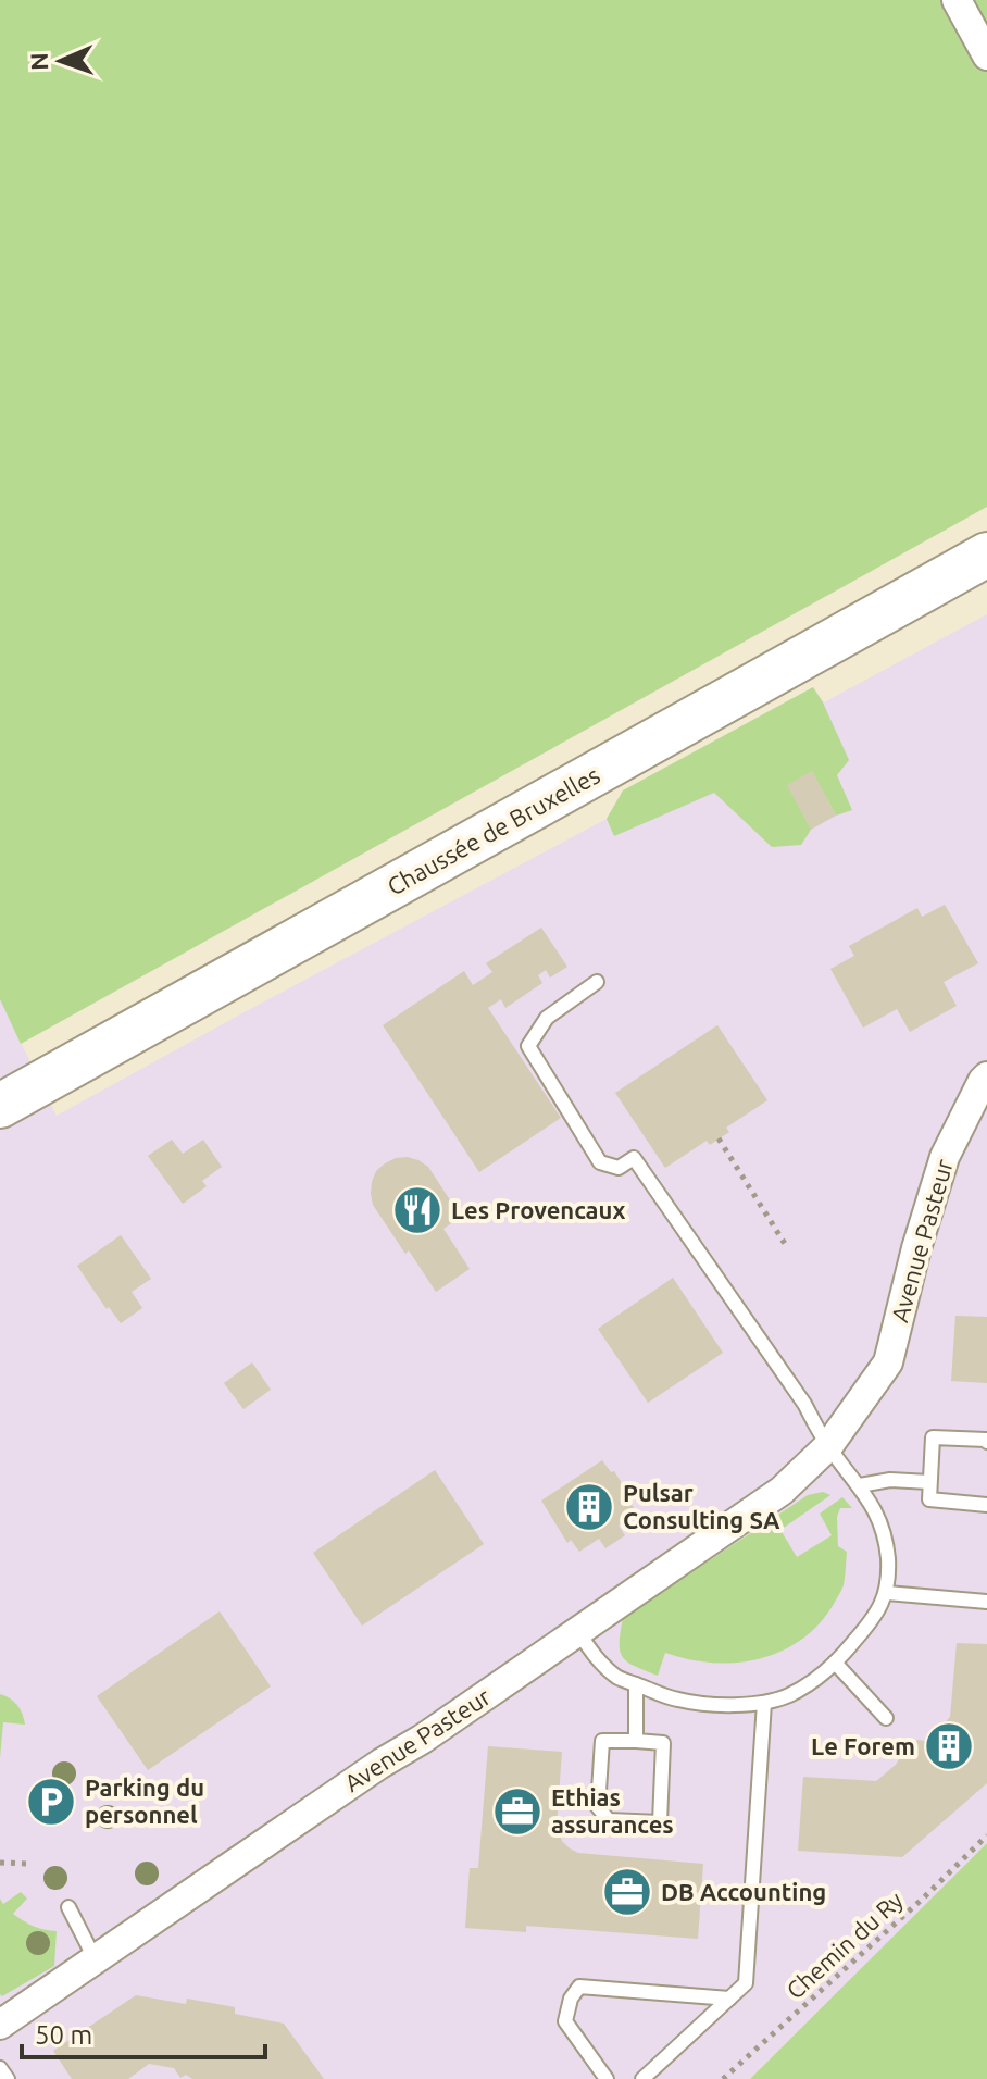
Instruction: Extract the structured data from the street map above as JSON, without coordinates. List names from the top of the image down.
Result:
{
  "streets": {
    "main road": ["Chaussée de Bruxelles"],
    "street": ["Avenue Pasteur"],
    "path": ["Chemin du Ry"]
  },
  "places": {
    "restaurant": ["Les Provencaux"],
    "building": ["Pulsar Consulting SA", "Le Forem"],
    "parking": ["Parking du personnel"],
    "office": ["Ethias assurances", "DB Accounting"]
  },
  "scale_bar": "50 m",
  "north": "left"
}
